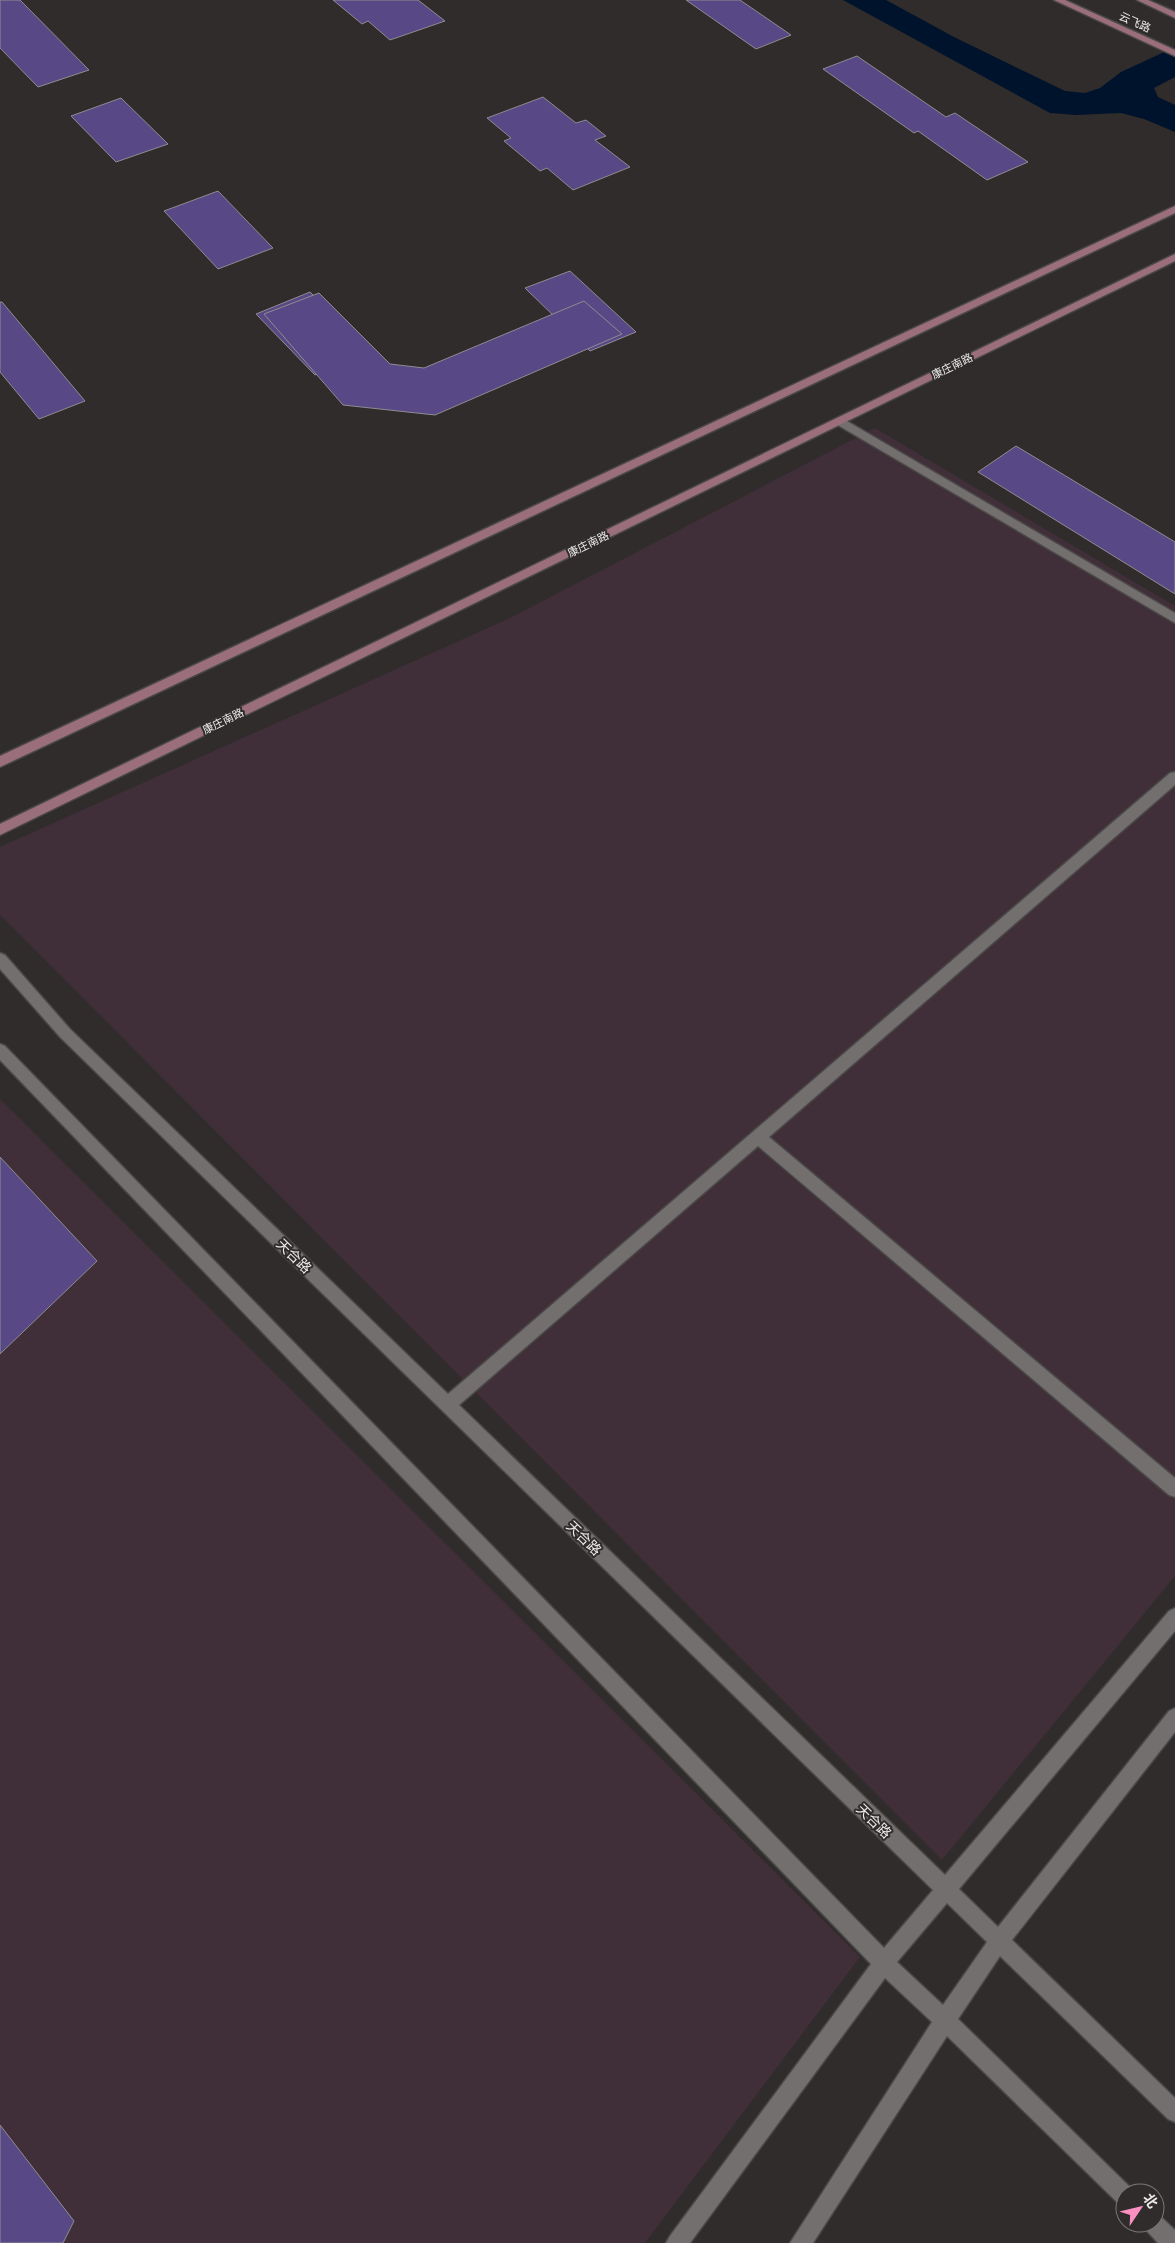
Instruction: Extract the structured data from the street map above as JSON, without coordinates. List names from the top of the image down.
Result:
{
  "streets": {
    "main road": ["云飞路", "康庄南路"],
    "street": ["天合路"]
  },
  "north": "top right"
}
